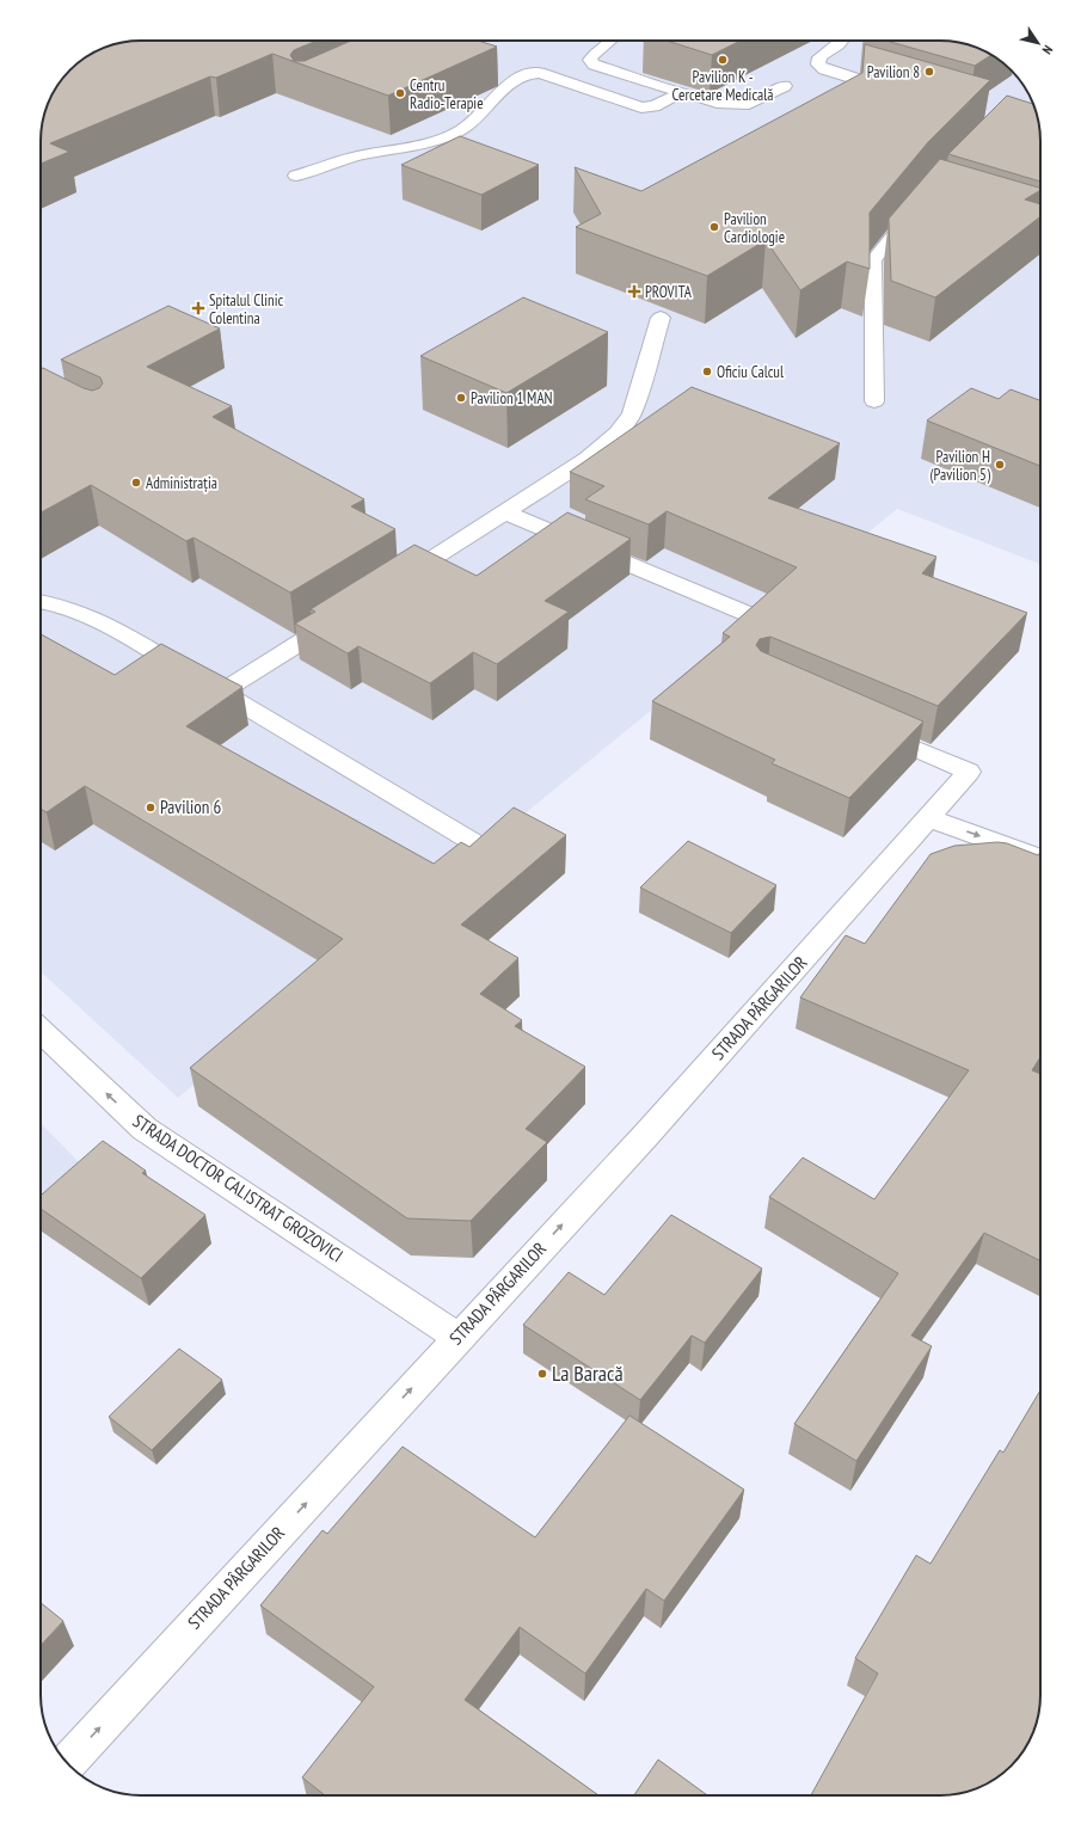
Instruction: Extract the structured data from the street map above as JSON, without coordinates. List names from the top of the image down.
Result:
{
  "streets": {
    "street": ["STRADA PÂRGARILOR", "STRADA DOCTOR CALISTRAT GROZOVICI"]
  },
  "crossings": [
    ["STRADA PÂRGARILOR", "STRADA DOCTOR CALISTRAT GROZOVICI"]
  ],
  "one_way": ["STRADA PÂRGARILOR", "STRADA DOCTOR CALISTRAT GROZOVICI"],
  "places": {
    "other": [
      "Pavilion K - Cercetare Medicală",
      "Pavilion 8",
      "Centru Radio-Terapie",
      "Pavilion Cardiologie",
      "Oficiu Calcul",
      "Pavilion 1 MAN",
      "Pavilion H (Pavilion 5)",
      "Administrația",
      "Pavilion 6",
      "La Baracă"
    ],
    "health": ["PROVITA", "Spitalul Clinic Colentina"]
  },
  "north": "bottom right"
}
